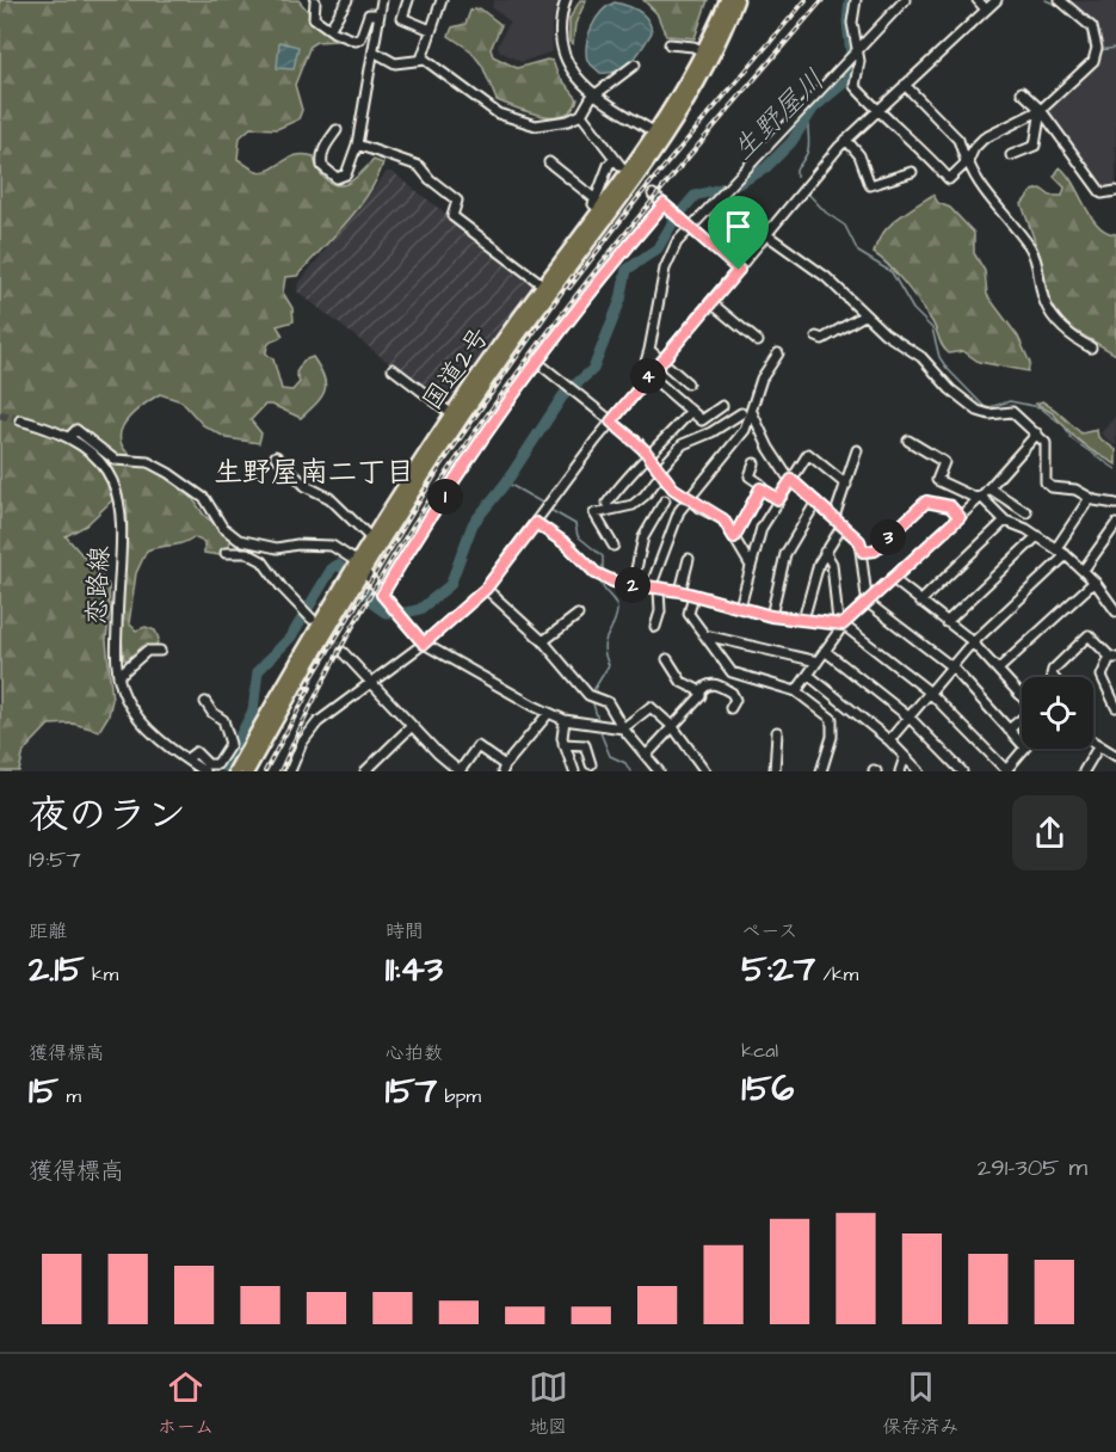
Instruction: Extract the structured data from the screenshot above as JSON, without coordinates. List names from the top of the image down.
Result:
{
  "streets": {
    "highway": ["国道2号"],
    "street": ["恋路線"]
  },
  "districts": ["生野屋南二丁目"],
  "water": ["生野屋川"],
  "page": {
    "pins": [
      "4",
      "1",
      "3",
      "2"
    ],
    "heading": ["夜のラン", "19:57"],
    "stats": [
      ["距離", "2.15 km"],
      ["時間", "11:43"],
      ["ペース", "5:27 /km"],
      ["獲得標高", "15 m"],
      ["心拍数", "157 bpm"],
      ["kcal", "156"]
    ],
    "chart": ["獲得標高", "291–305 m"],
    "tabs": ["ホーム", "地図", "保存済み"]
  }
}
